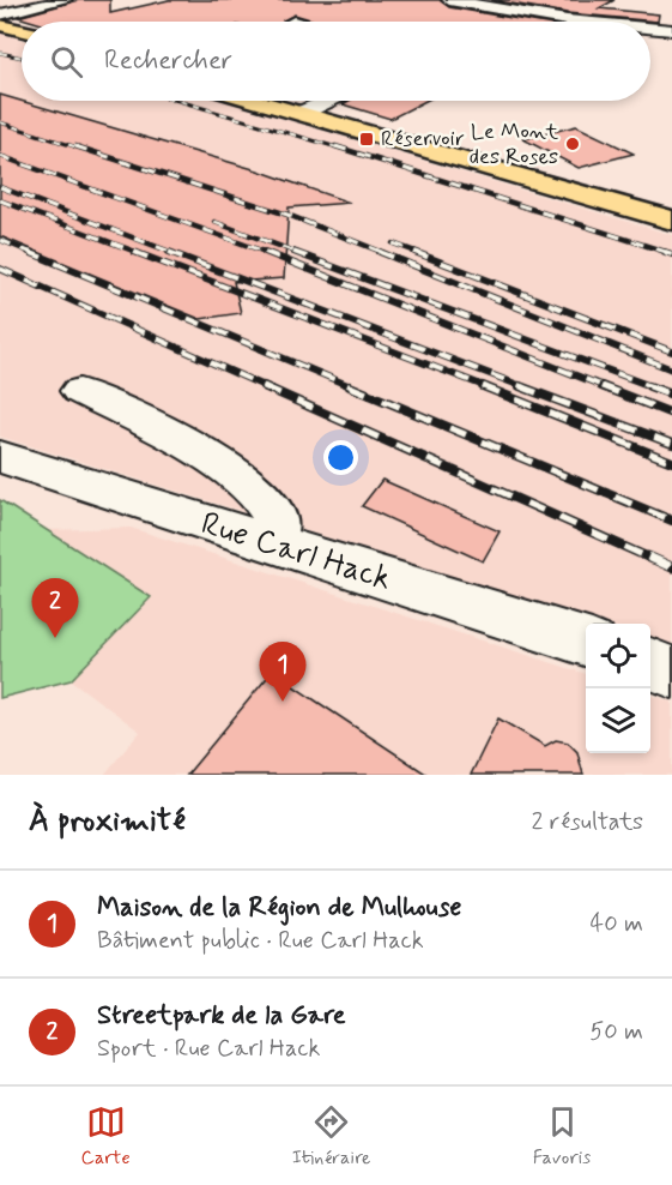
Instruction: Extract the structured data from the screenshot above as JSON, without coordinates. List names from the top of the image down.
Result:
{
  "streets": {
    "street": ["Rue Carl Hack"]
  },
  "places": {
    "transit": ["Réservoir"],
    "other": ["Le Mont des Roses"]
  },
  "page": {
    "search": "Rechercher",
    "pins": ["2", "1"],
    "heading": ["À proximité", "2 résultats"],
    "list": [
      {
        "mark": "1",
        "name": "Maison de la Région de Mulhouse",
        "note": "Bâtiment public · Rue Carl Hack",
        "value": "40 m"
      },
      {
        "mark": "2",
        "name": "Streetpark de la Gare",
        "note": "Sport · Rue Carl Hack",
        "value": "50 m"
      }
    ],
    "nav": ["Carte", "Itinéraire", "Favoris"]
  }
}
